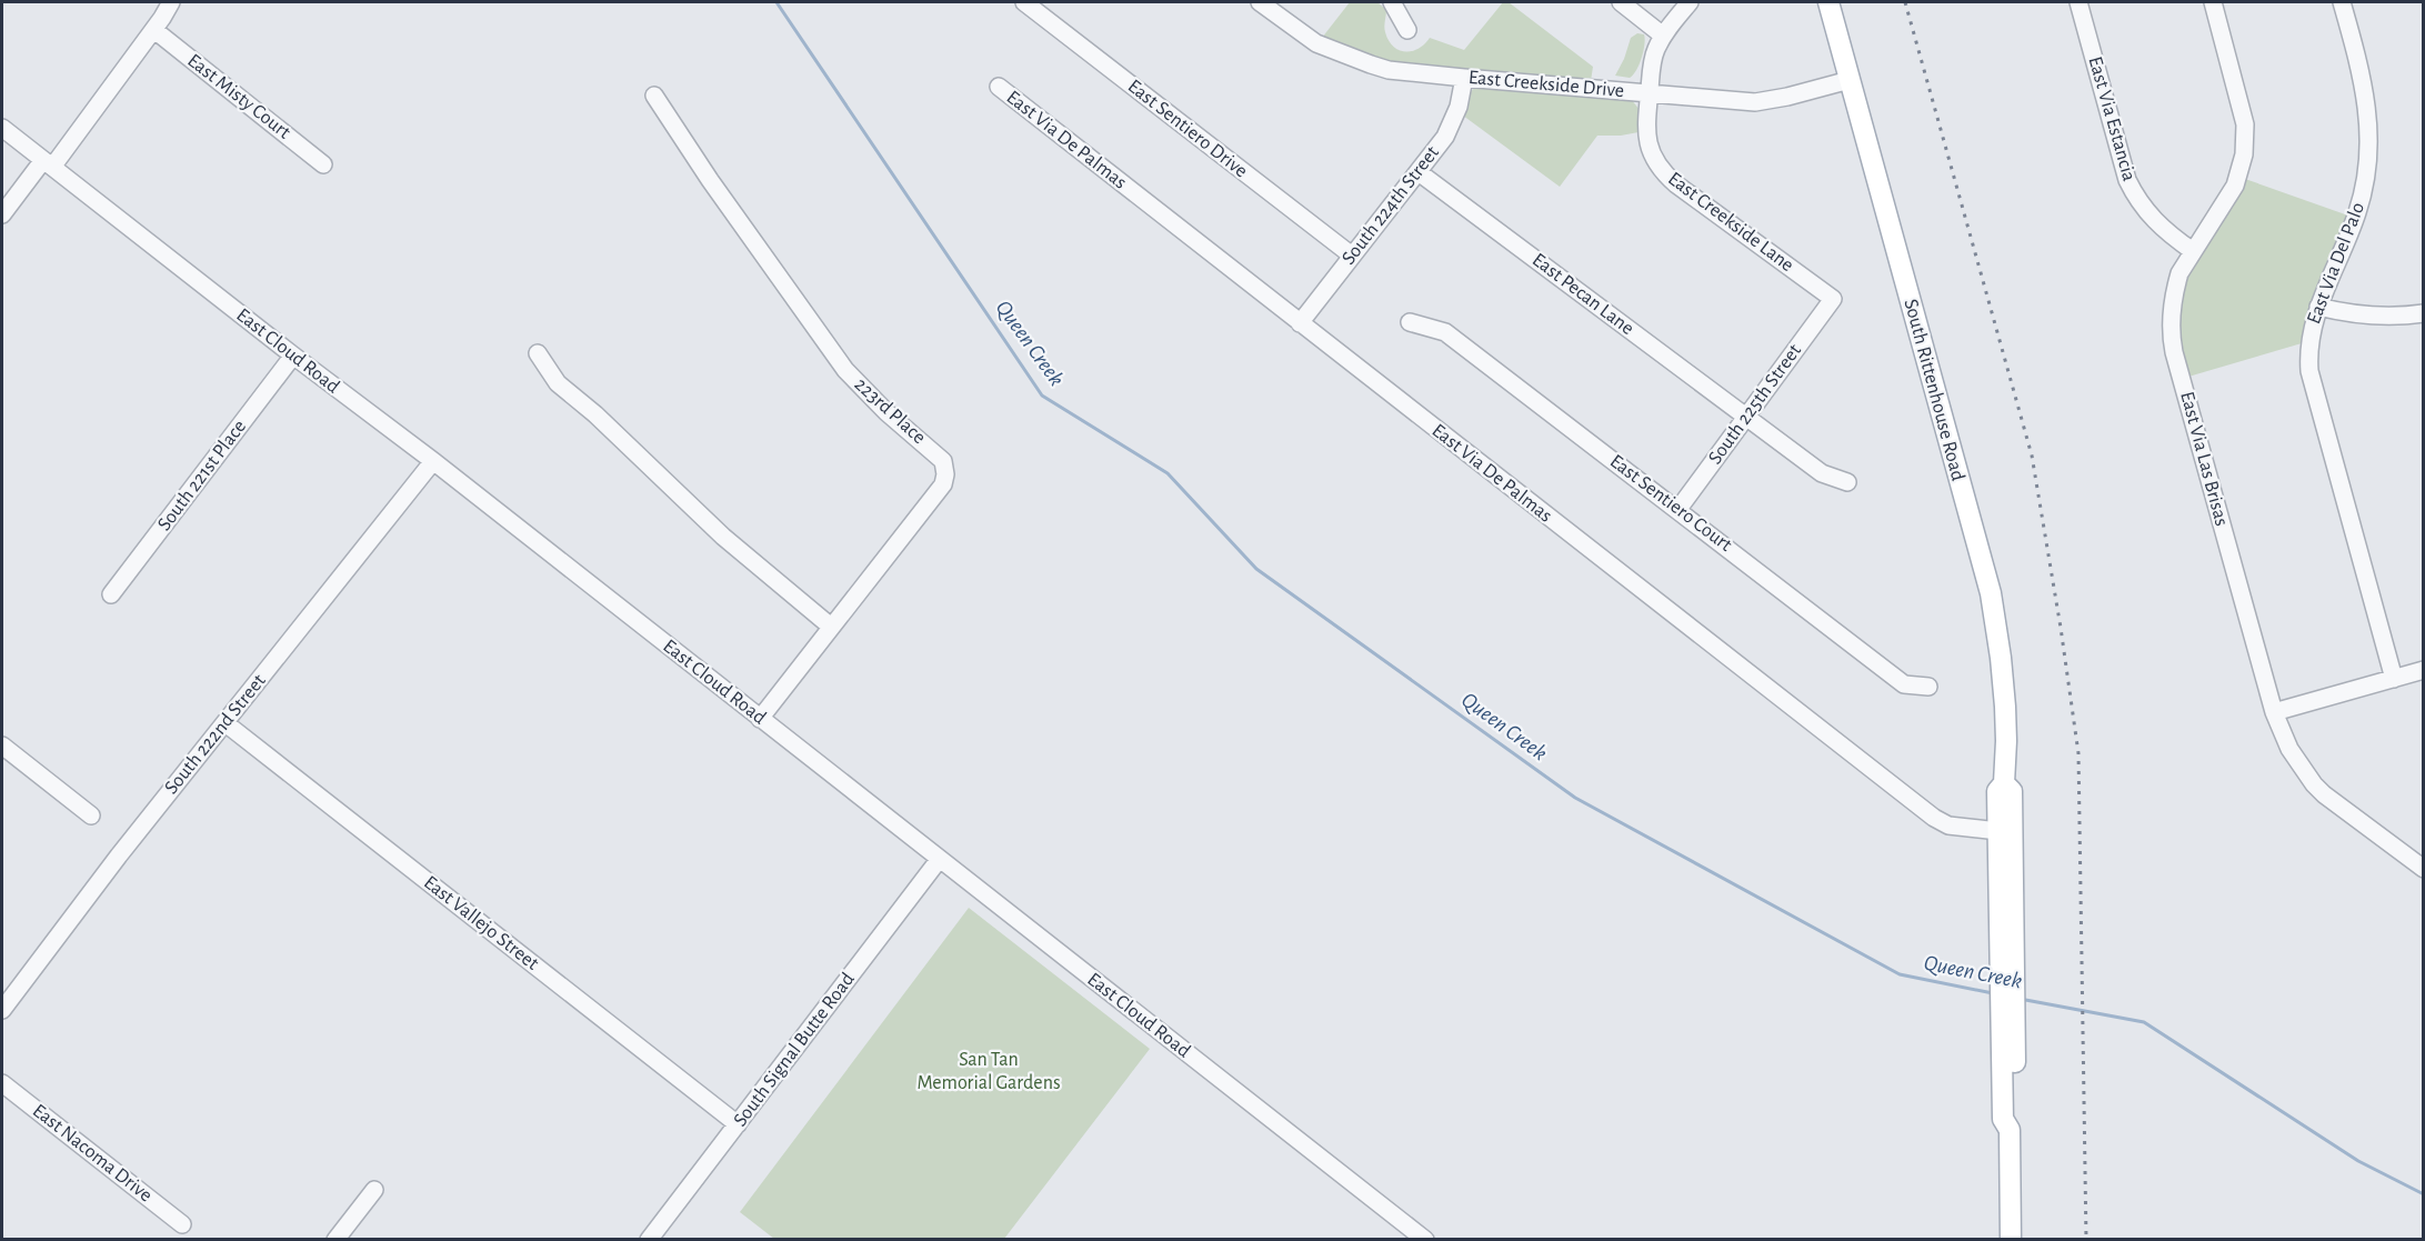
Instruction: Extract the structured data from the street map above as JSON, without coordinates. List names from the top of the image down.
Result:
{
  "streets": {
    "main road": ["South Rittenhouse Road"],
    "street": [
      "East Creekside Drive",
      "East Misty Court",
      "East Via Estancia",
      "East Sentiero Drive",
      "East Via De Palmas",
      "South 224th Street",
      "East Creekside Lane",
      "East Via Del Palo",
      "East Pecan Lane",
      "East Cloud Road",
      "South 225th Street",
      "223rd Place",
      "East Via Las Brisas",
      "South 221st Place",
      "East Sentiero Court",
      "South 222nd Street",
      "East Vallejo Street",
      "South Signal Butte Road",
      "East Nacoma Drive"
    ]
  },
  "crossings": [
    ["East Creekside Drive", "South 224th Street"],
    ["East Creekside Drive", "East Creekside Lane"],
    ["East Creekside Drive", "South Rittenhouse Road"],
    ["East Via Estancia", "East Via Las Brisas"],
    ["East Sentiero Drive", "South 224th Street"],
    ["East Via De Palmas", "South 224th Street"],
    ["East Via De Palmas", "South Rittenhouse Road"],
    ["South 224th Street", "East Pecan Lane"],
    ["East Creekside Lane", "South 225th Street"],
    ["East Pecan Lane", "South 225th Street"],
    ["East Cloud Road", "223rd Place"],
    ["East Cloud Road", "South 221st Place"],
    ["East Cloud Road", "South 222nd Street"],
    ["East Cloud Road", "South Signal Butte Road"],
    ["South 225th Street", "East Sentiero Court"],
    ["South 222nd Street", "East Vallejo Street"],
    ["East Vallejo Street", "South Signal Butte Road"]
  ],
  "water": ["Queen Creek"],
  "parks": ["San Tan Memorial Gardens"]
}
